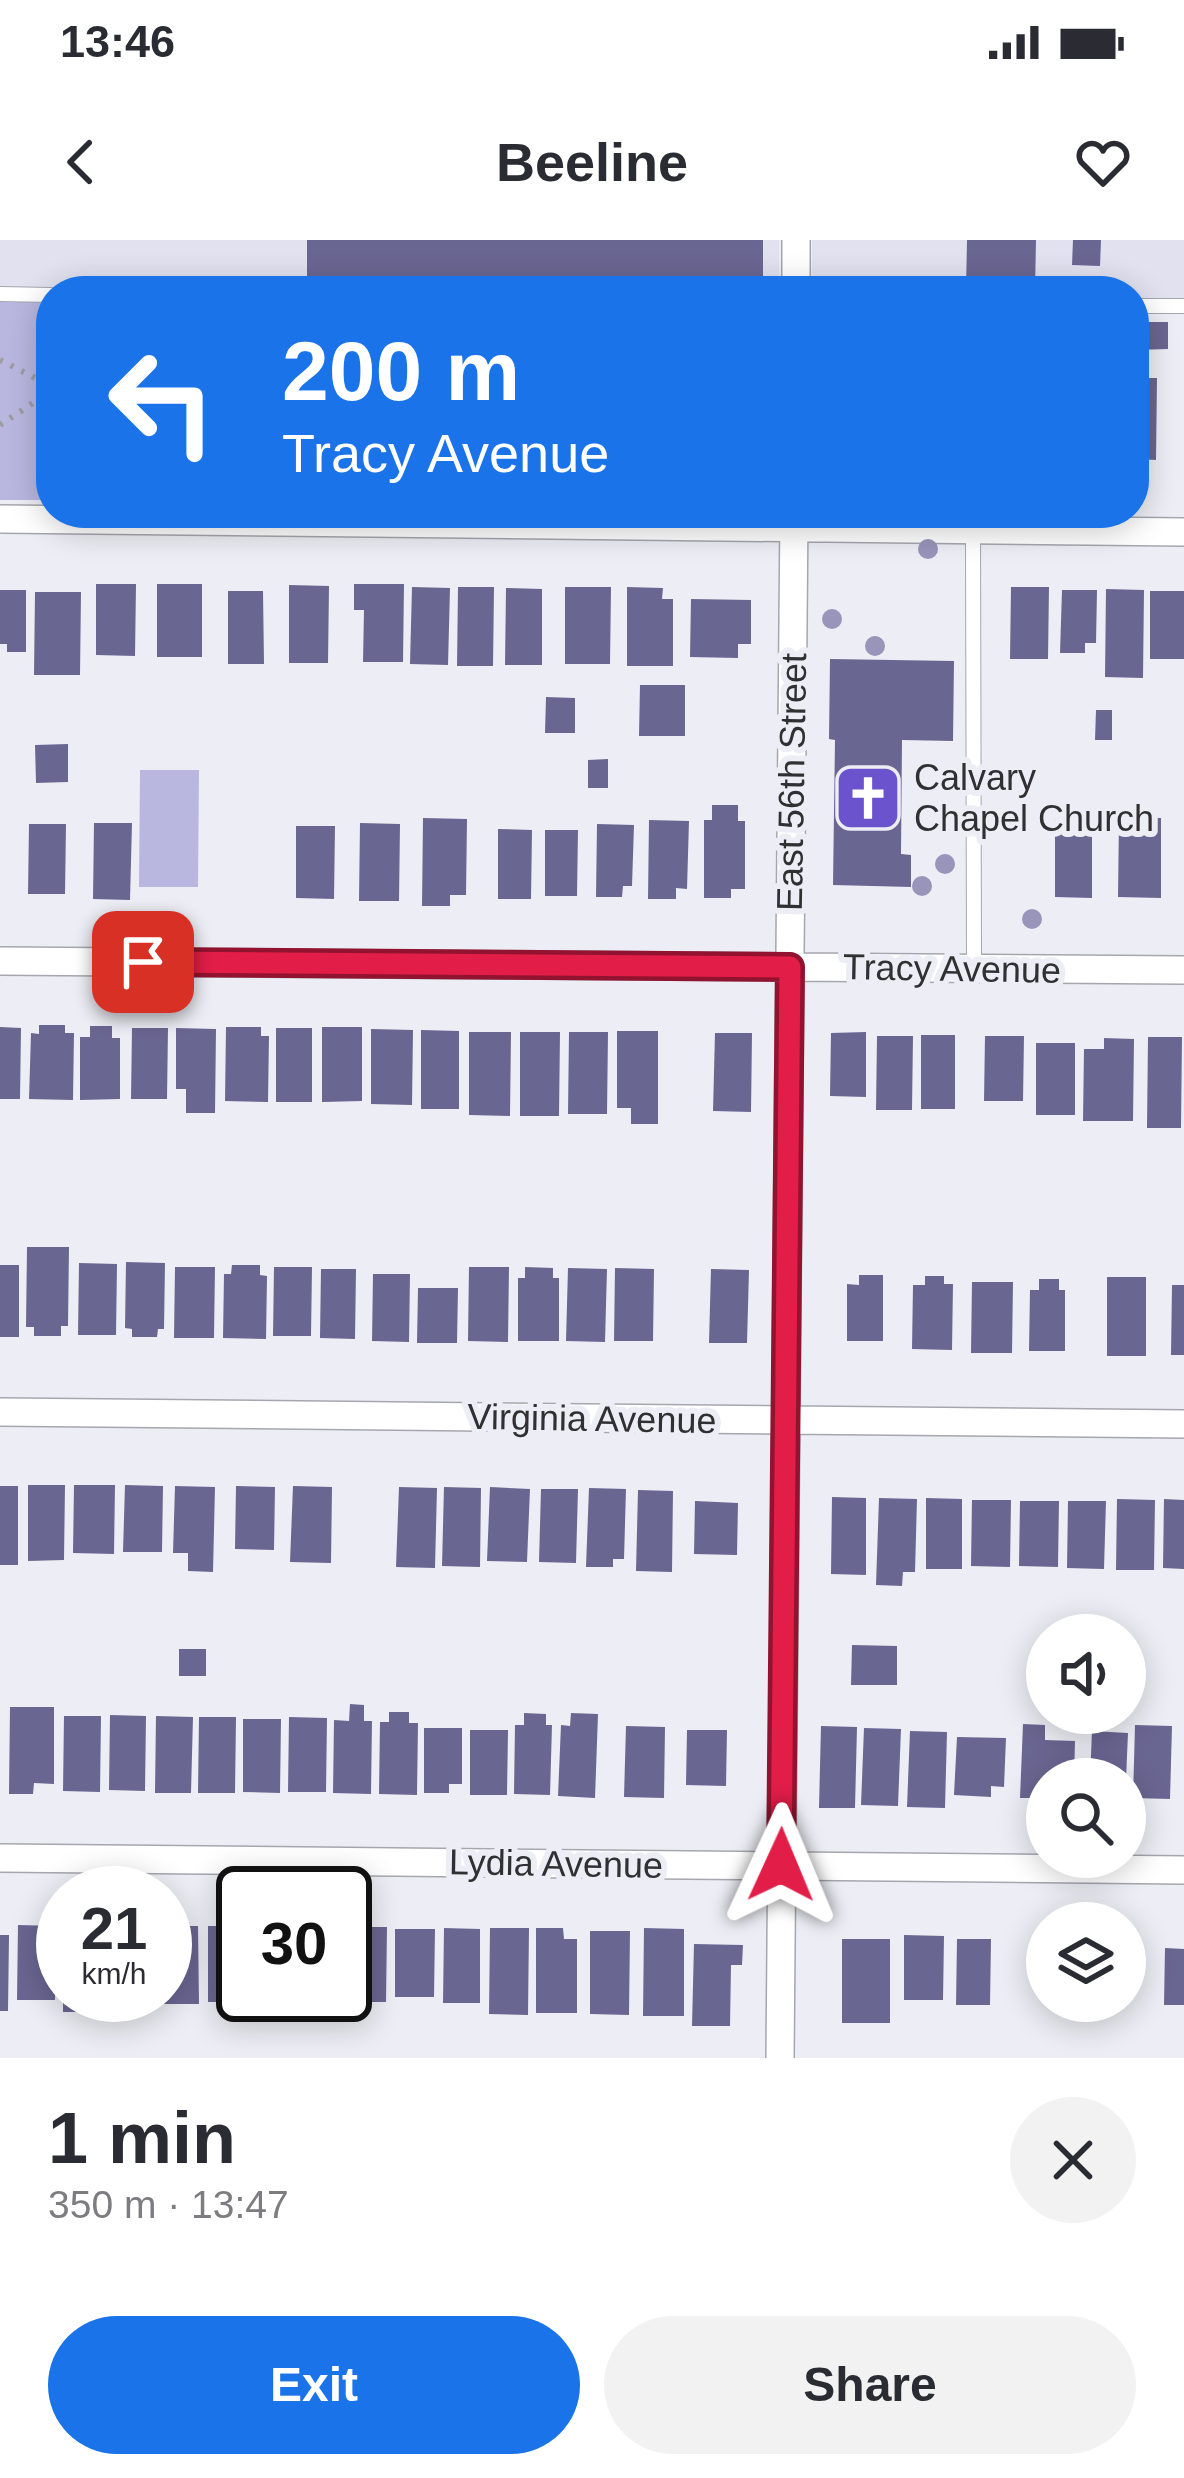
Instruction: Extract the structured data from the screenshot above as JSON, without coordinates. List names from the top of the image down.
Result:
{
  "streets": {
    "street": [
      "East 56th Street",
      "Tracy Avenue",
      "Virginia Avenue",
      "Lydia Avenue"
    ]
  },
  "crossings": [
    ["East 56th Street", "Tracy Avenue"],
    ["East 56th Street", "Virginia Avenue"],
    ["East 56th Street", "Lydia Avenue"]
  ],
  "places": {
    "church": ["Calvary Chapel Church"]
  },
  "page": {
    "status": "13:46",
    "header": "Beeline",
    "turn": ["200 m", "Tracy Avenue"],
    "speed": "21 km/h",
    "limit": "30",
    "heading": ["1 min", "350 m · 13:47"],
    "buttons": ["Exit", "Share"]
  }
}
